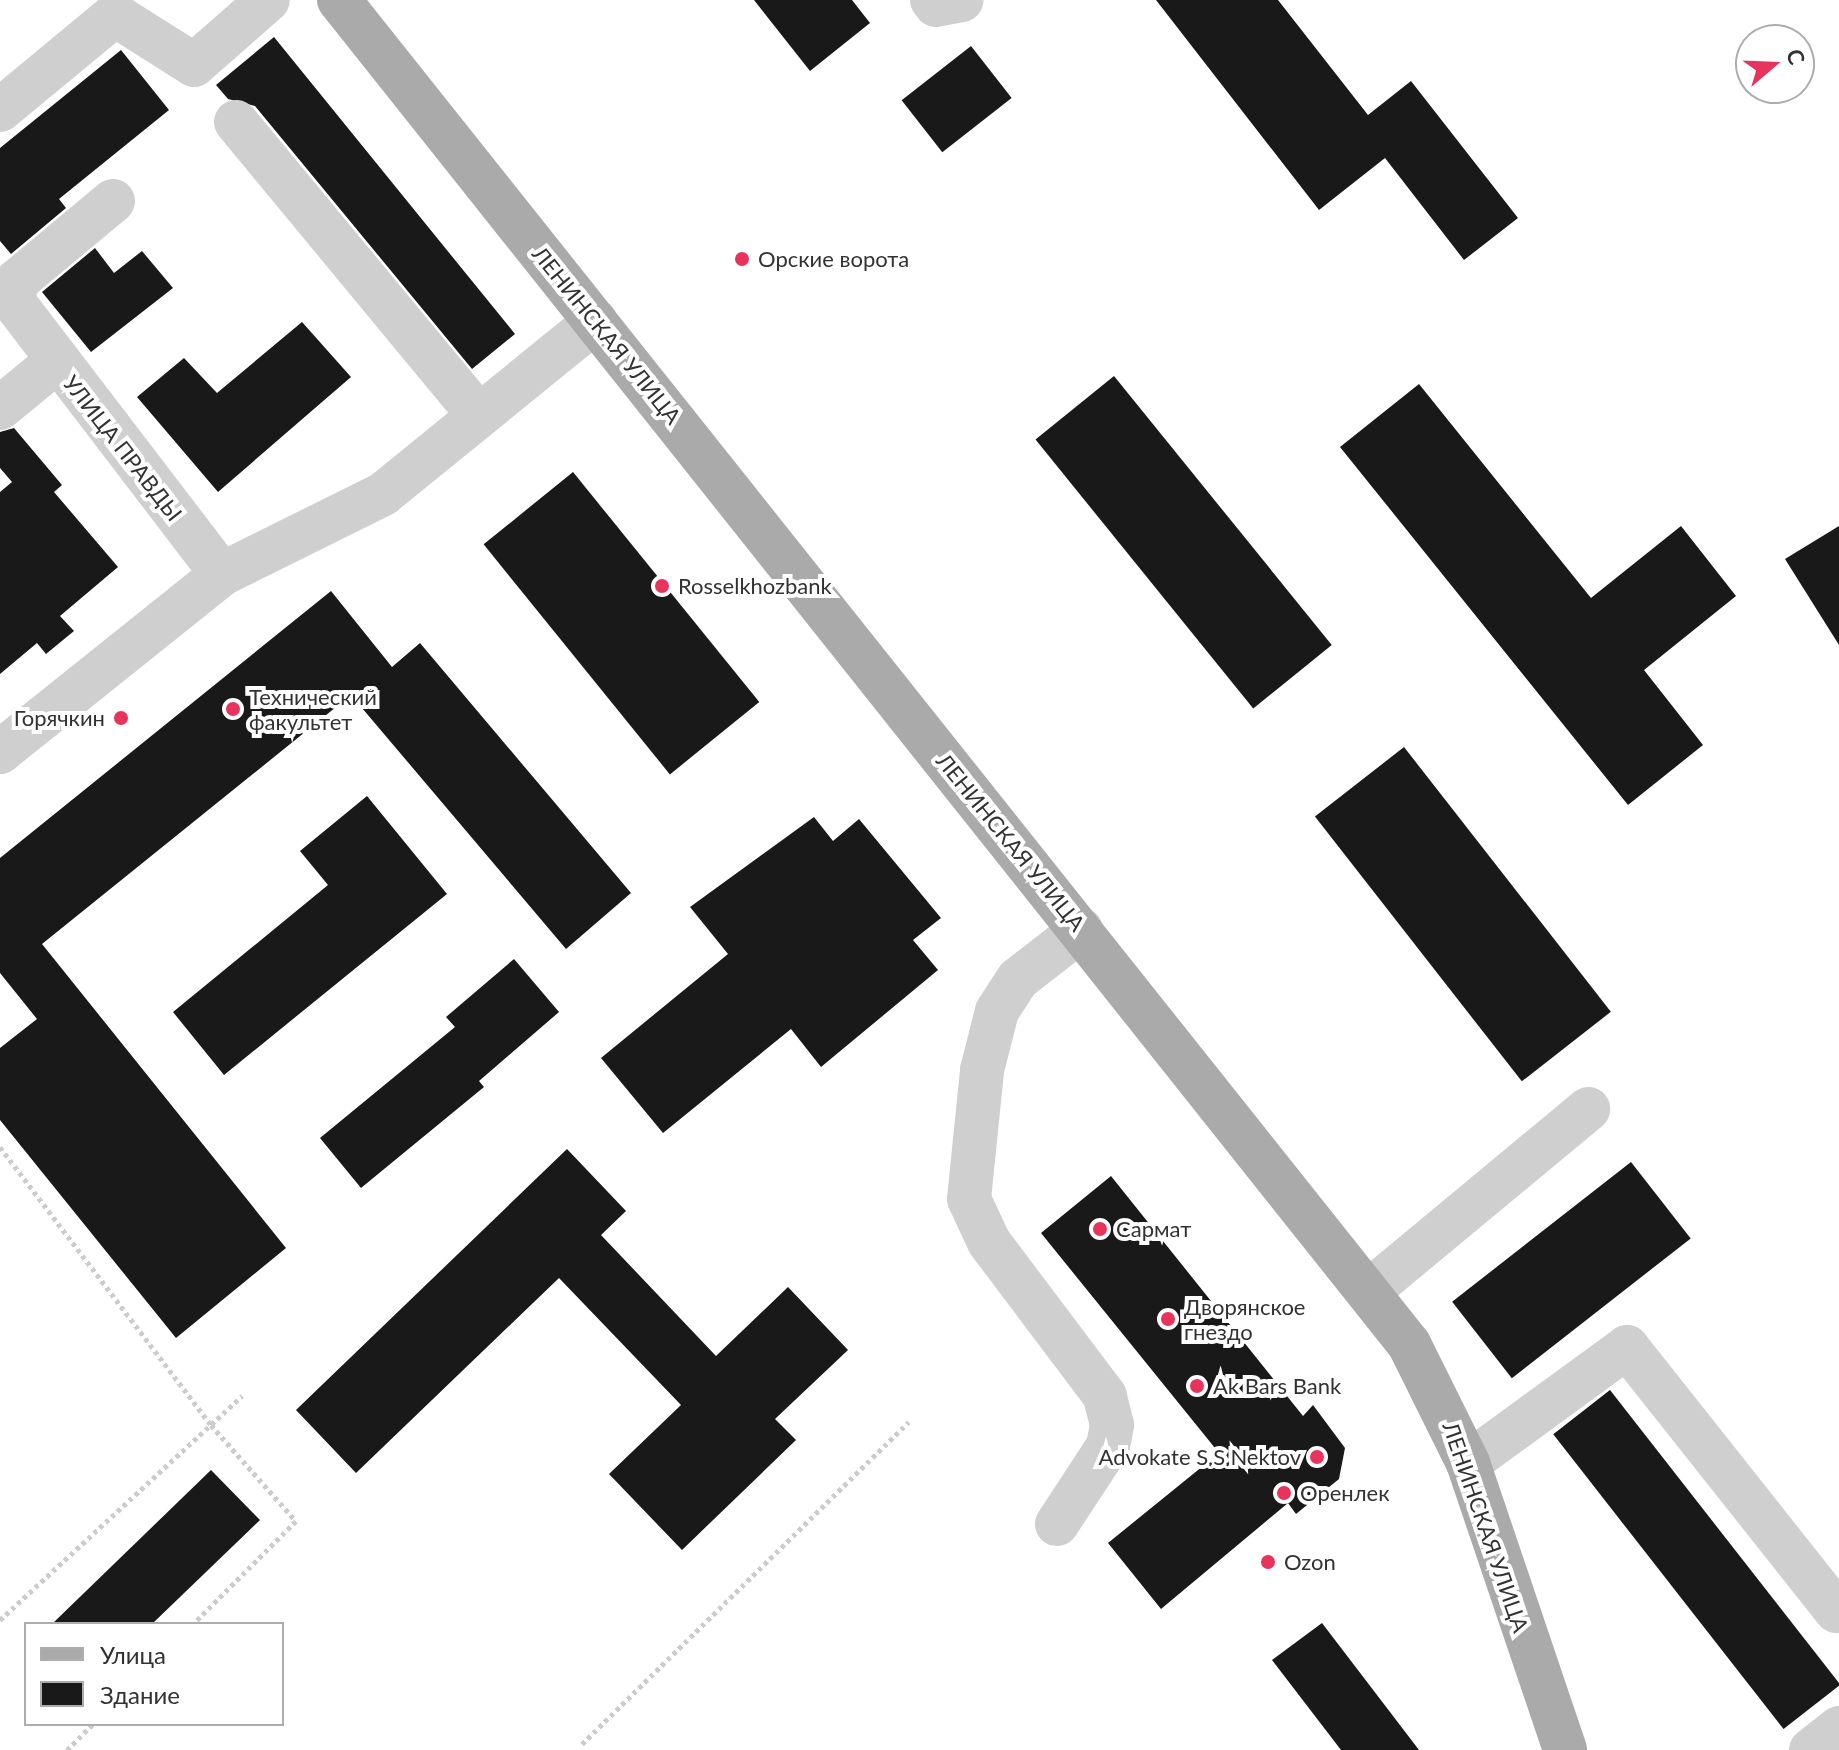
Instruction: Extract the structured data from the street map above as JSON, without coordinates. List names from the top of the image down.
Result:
{
  "streets": {
    "main road": ["ЛЕНИНСКАЯ УЛИЦА"],
    "street": ["УЛИЦА ПРАВДЫ"]
  },
  "places": [
    "Орские ворота",
    "Rosselkhozbank",
    "Технический факультет",
    "Горячкин",
    "Сармат",
    "Дворянское гнездо",
    "Ak Bars Bank",
    "Advokate S.S.Nektov",
    "Оренлек",
    "Ozon"
  ],
  "legend": ["Улица", "Здание"],
  "north": "right"
}
